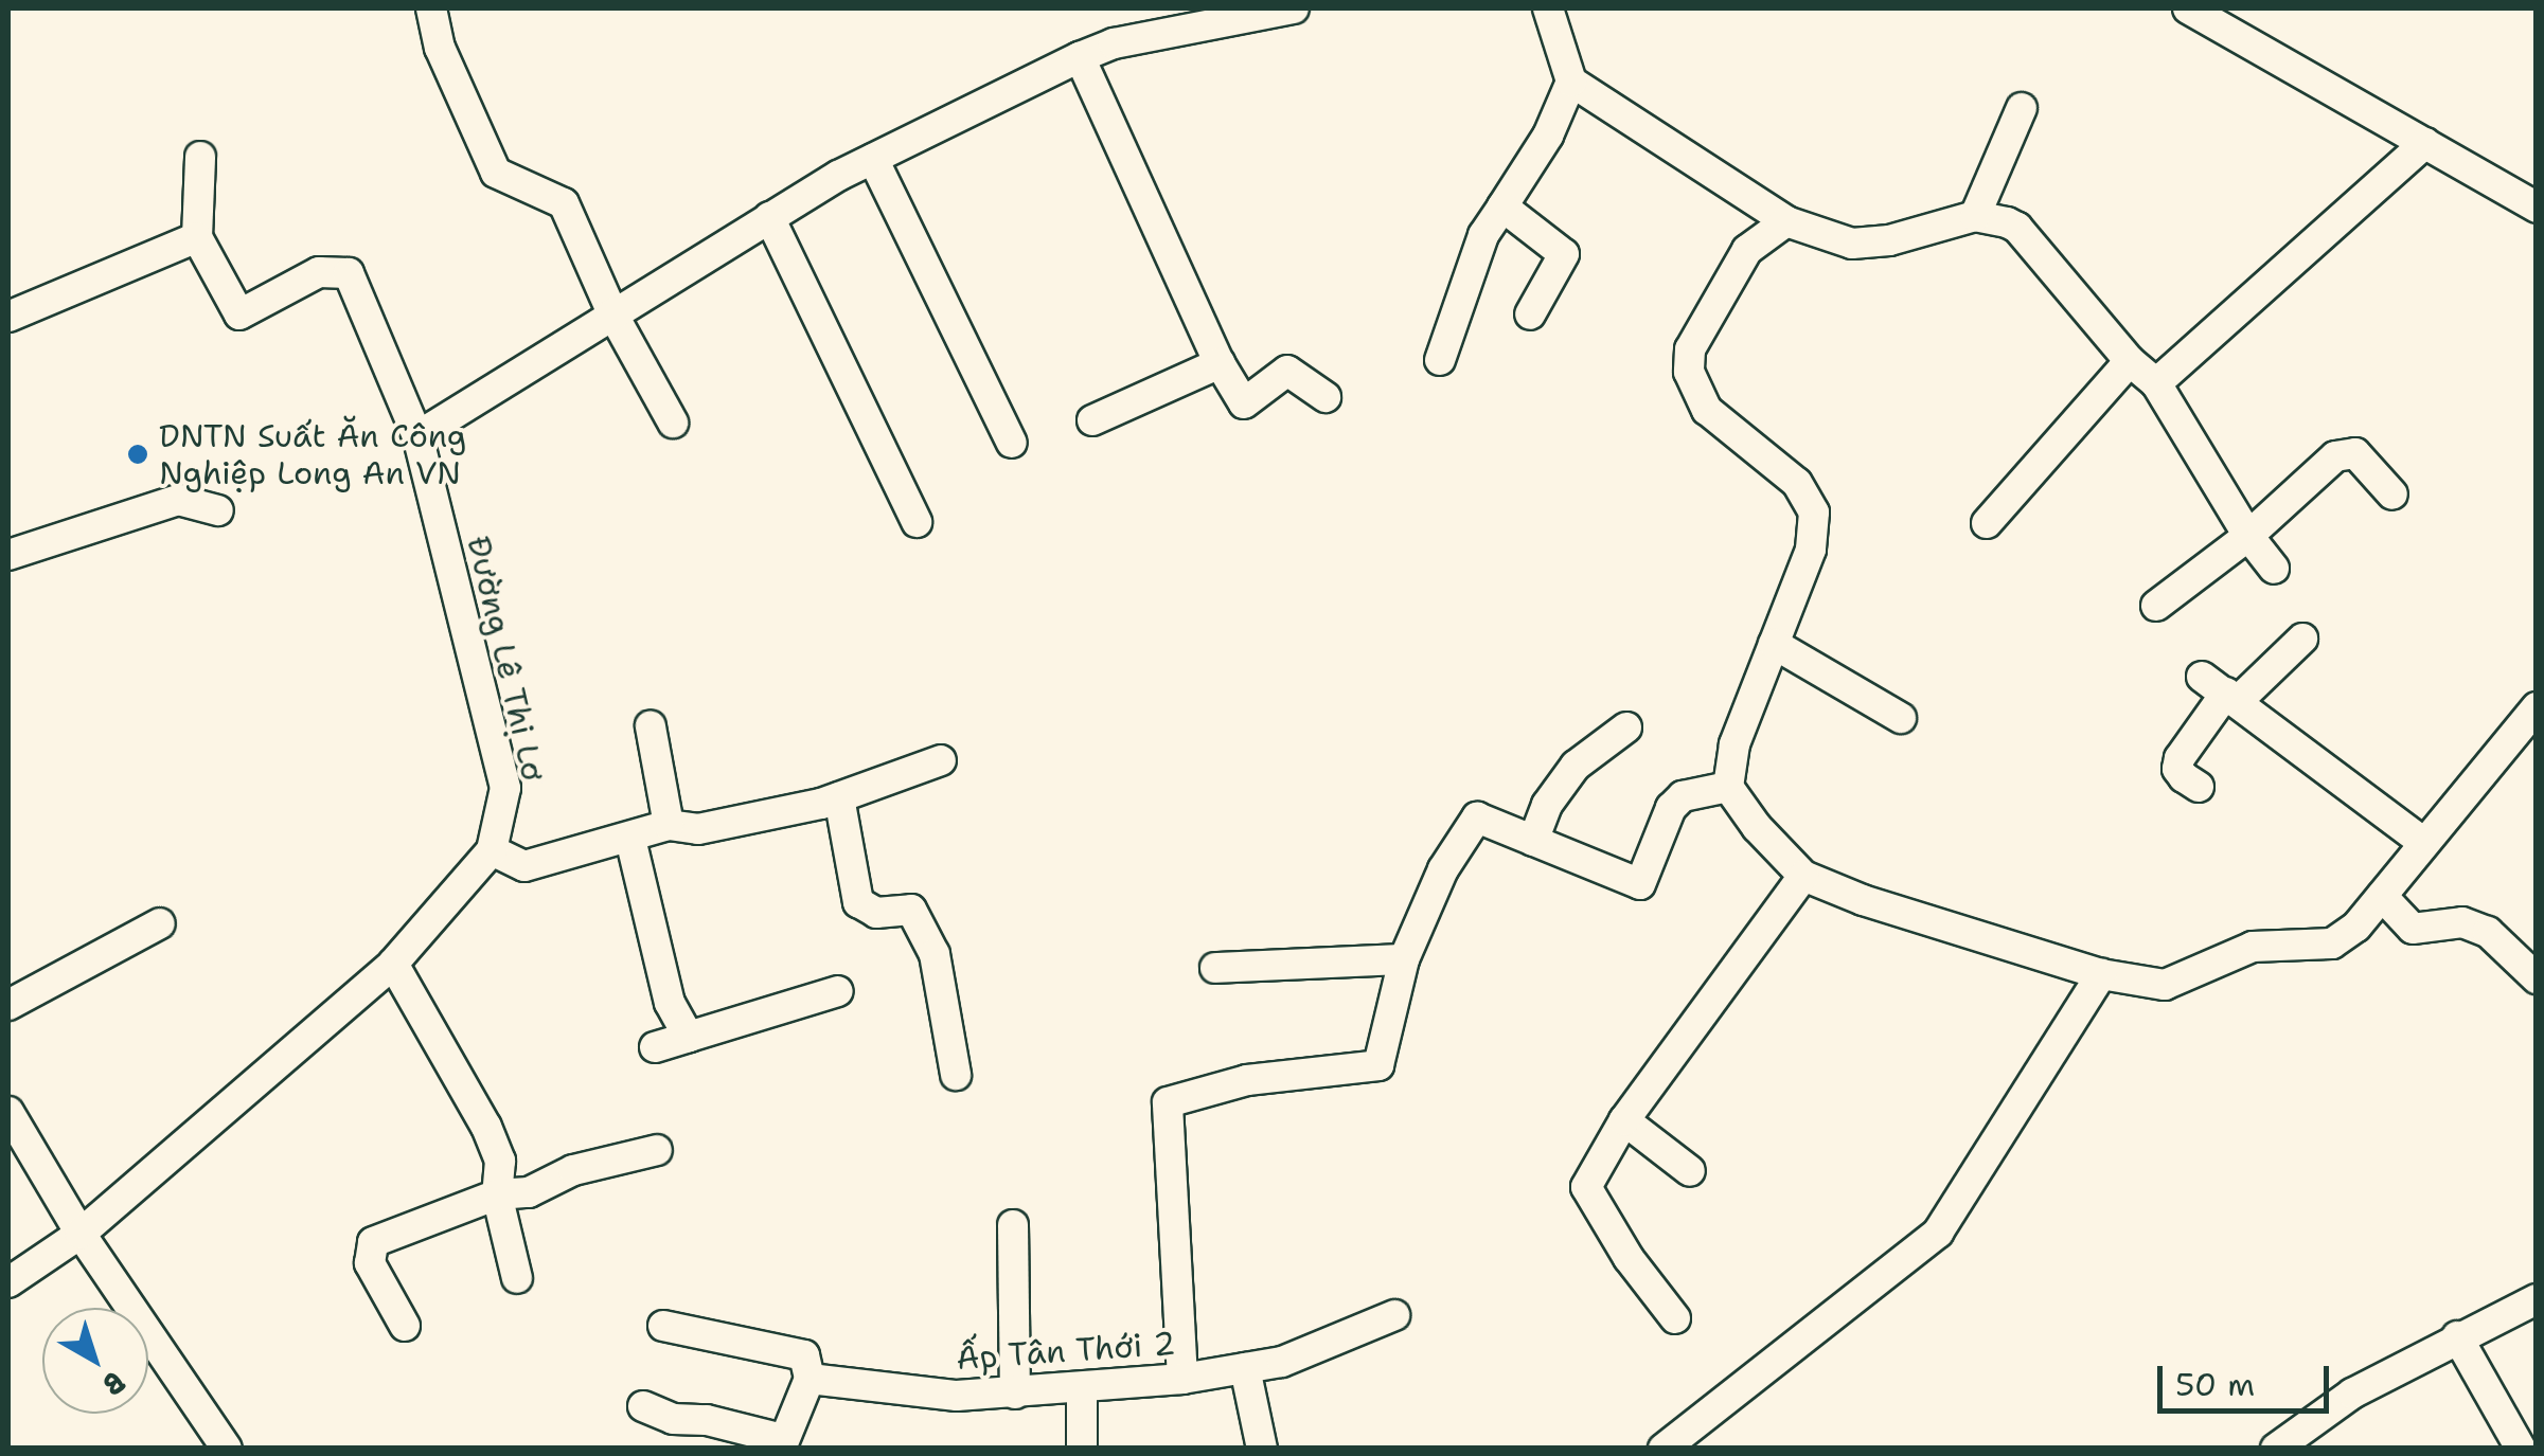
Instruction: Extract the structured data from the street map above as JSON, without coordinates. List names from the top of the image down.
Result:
{
  "streets": {
    "street": ["Đường Lê Thị Lơ", "Ấp Tân Thới 2"]
  },
  "places": ["DNTN Suất Ăn Công Nghiệp Long An VN"],
  "scale_bar": "50 m",
  "north": "bottom right"
}
